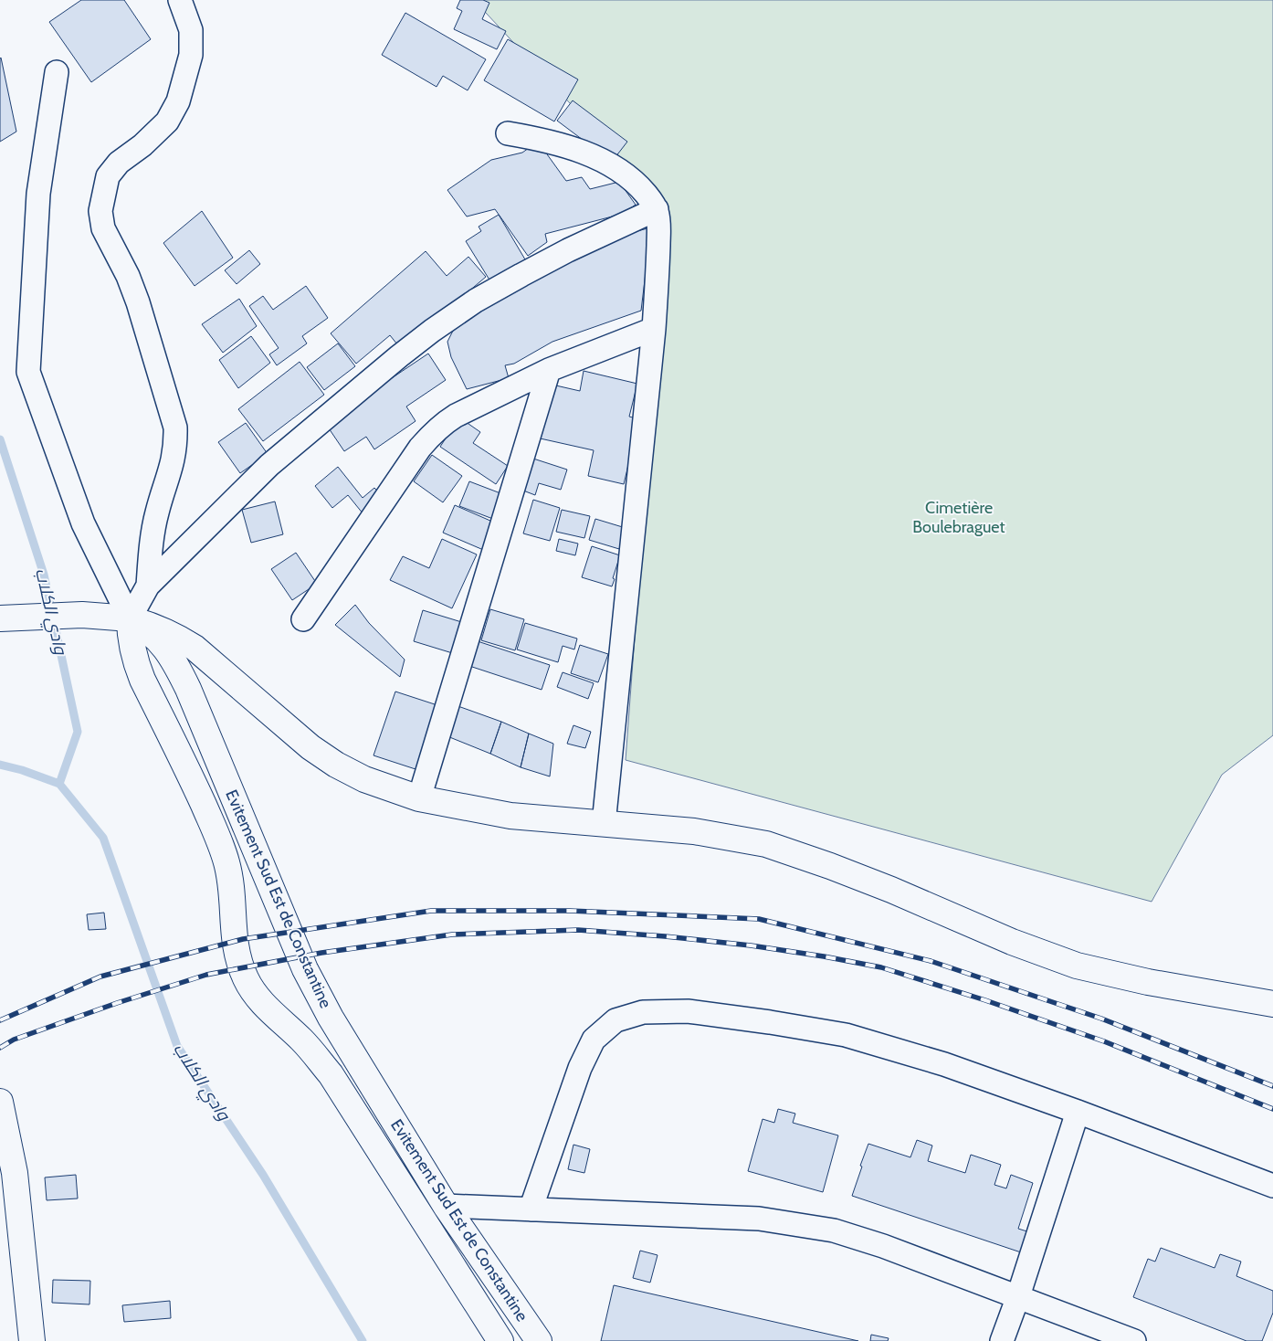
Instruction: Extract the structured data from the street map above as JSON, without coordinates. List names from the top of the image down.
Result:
{
  "streets": {
    "main road": ["Evitement Sud Est de Constantine"]
  },
  "water": ["وادي الكلاب"],
  "parks": ["Cimetière Boulebraguet"]
}
